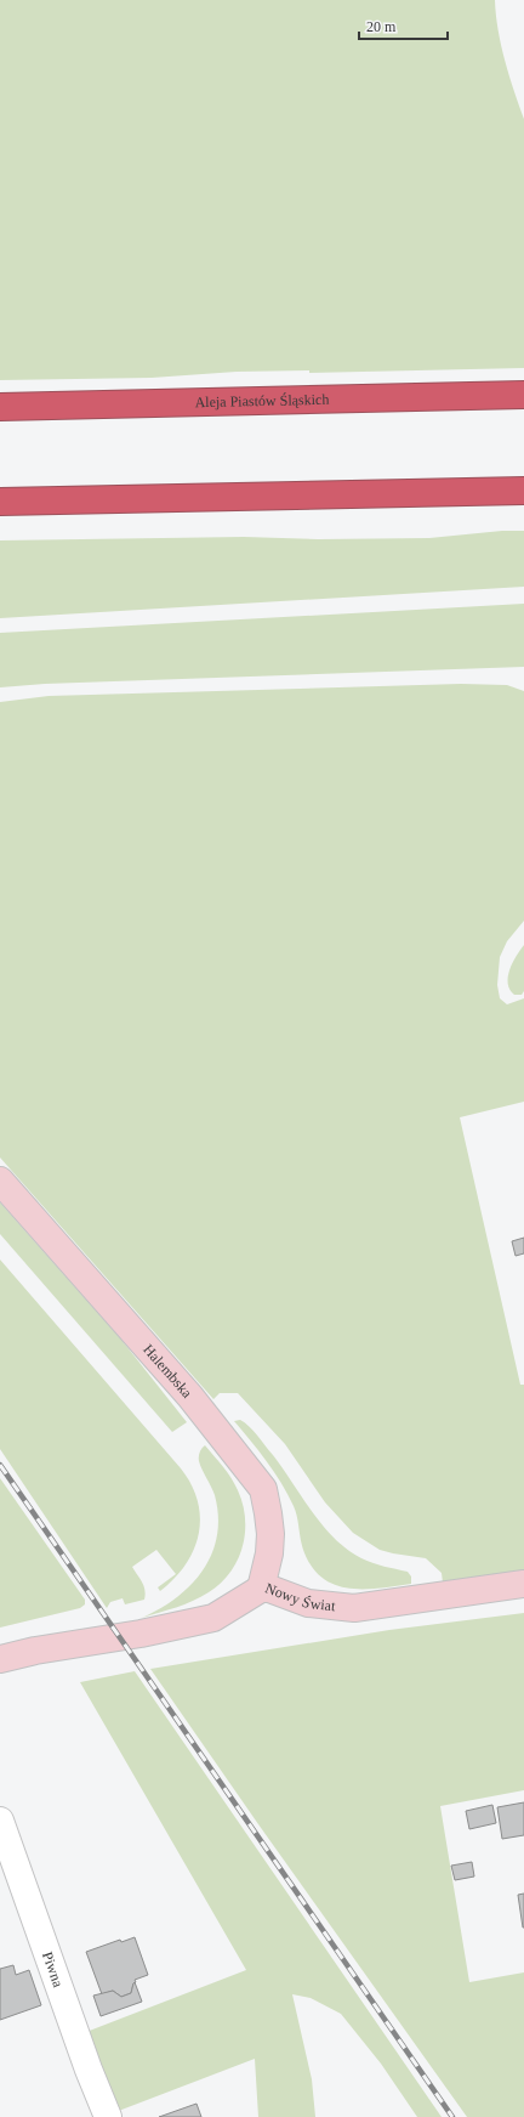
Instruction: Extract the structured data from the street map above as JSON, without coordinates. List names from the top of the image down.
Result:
{
  "streets": {
    "highway": ["Aleja Piastów Śląskich"],
    "street": ["Halembska", "Nowy Świat", "Piwna"]
  },
  "crossings": [
    ["Halembska", "Nowy Świat"]
  ],
  "scale_bar": "20 m"
}
